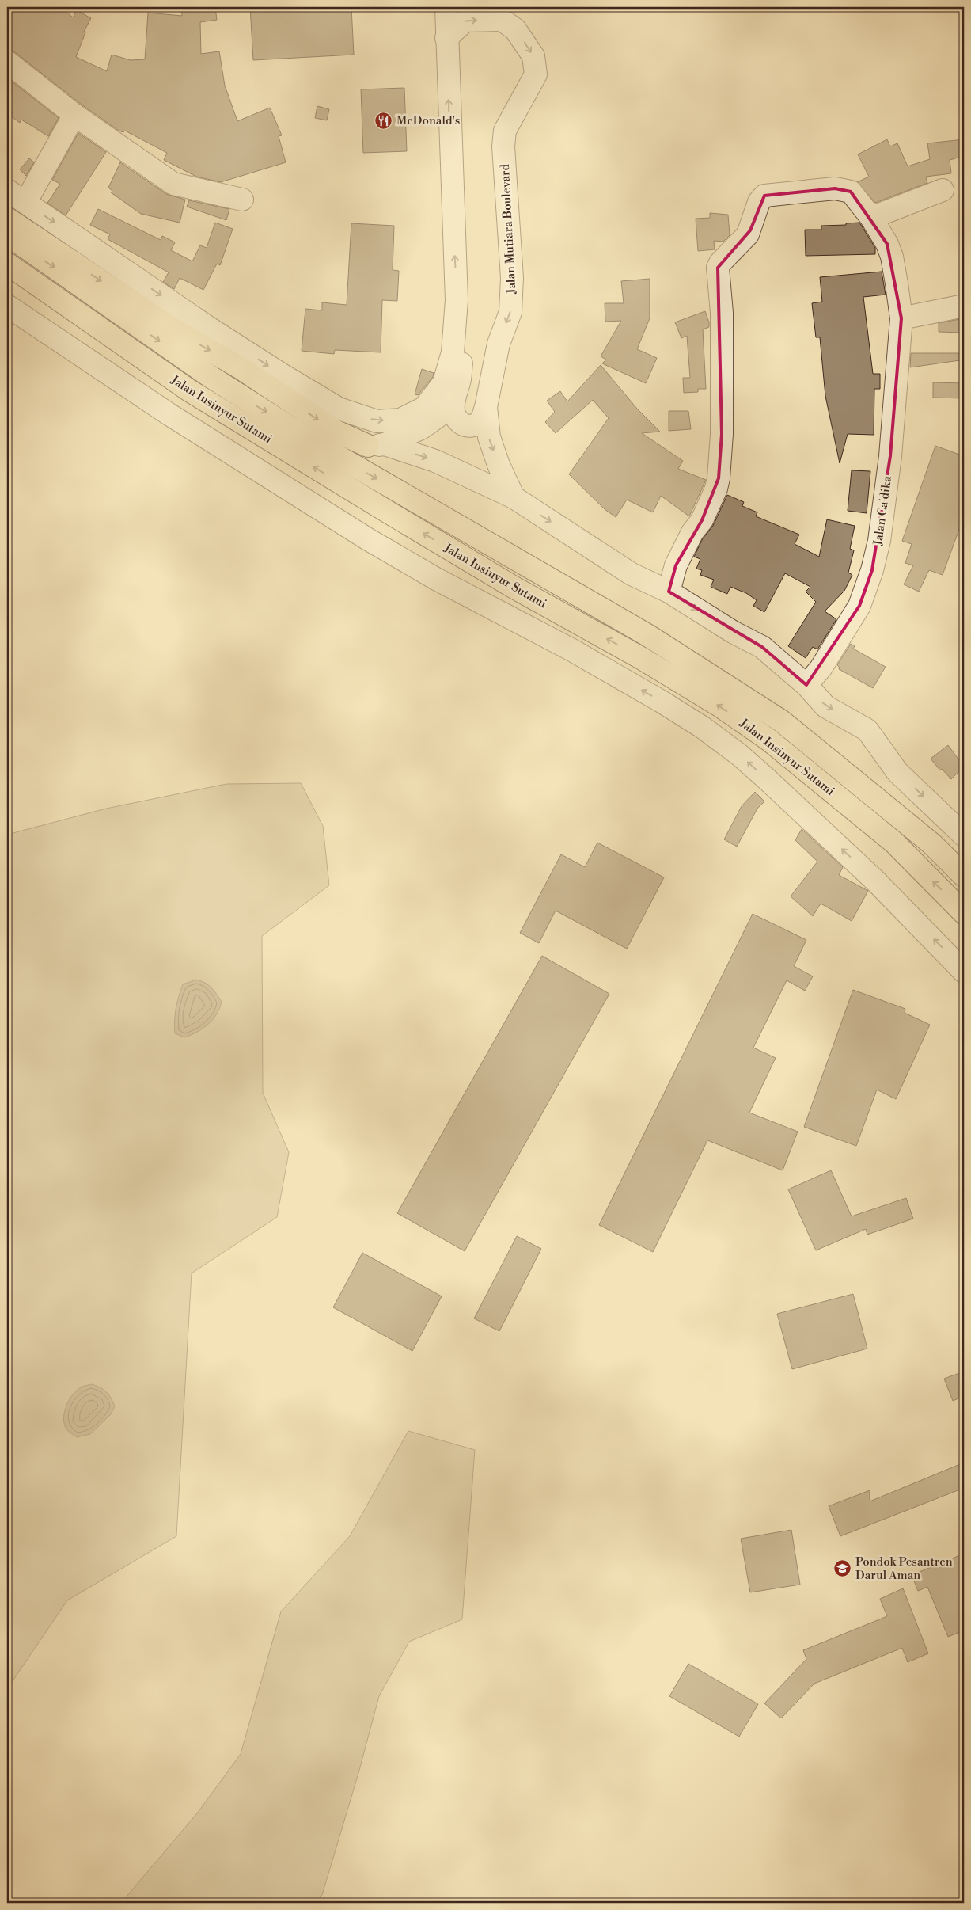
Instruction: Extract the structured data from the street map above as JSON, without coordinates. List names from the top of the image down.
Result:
{
  "streets": {
    "highway": ["Jalan Insinyur Sutami"],
    "street": ["Jalan Mutiara Boulevard", "Jalan Ca'dika"]
  },
  "places": {
    "restaurant": ["McDonald's"],
    "school or university": ["Pondok Pesantren Darul Aman"]
  }
}
